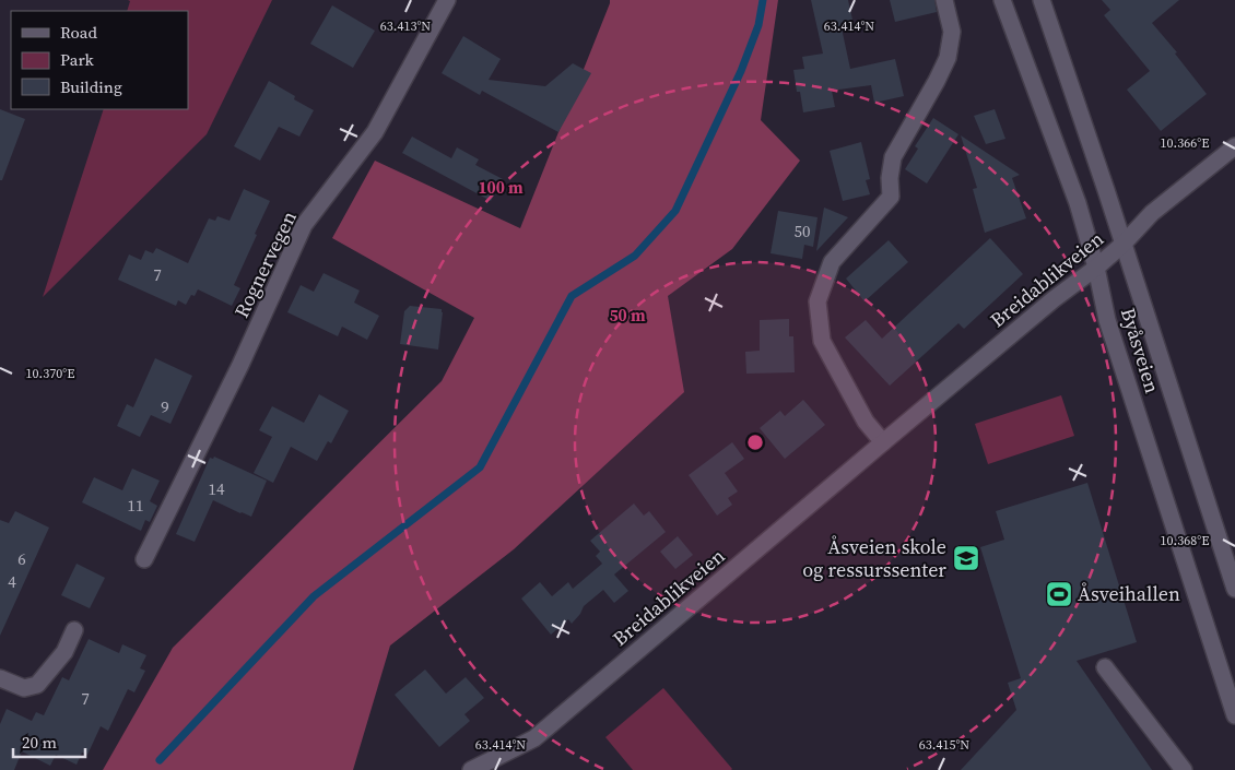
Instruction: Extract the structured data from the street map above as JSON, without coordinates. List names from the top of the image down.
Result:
{
  "streets": {
    "street": ["Rognervegen", "Breidablikveien", "Byåsveien"]
  },
  "crossings": [
    ["Breidablikveien", "Byåsveien"]
  ],
  "places": {
    "school or university": ["Åsveien skole og ressurssenter"],
    "sports": ["Åsveihallen"]
  },
  "house_numbers": [
    "50",
    "7",
    "9",
    "14",
    "11",
    "6",
    "4",
    "7"
  ],
  "legend": ["Road", "Park", "Building"],
  "scale_bar": "20 m",
  "coordinates": [
    "63.413°N",
    "63.414°N",
    "10.366°E",
    "10.370°E",
    "10.368°E",
    "63.415°N"
  ],
  "rings": ["100 m", "50 m"]
}
